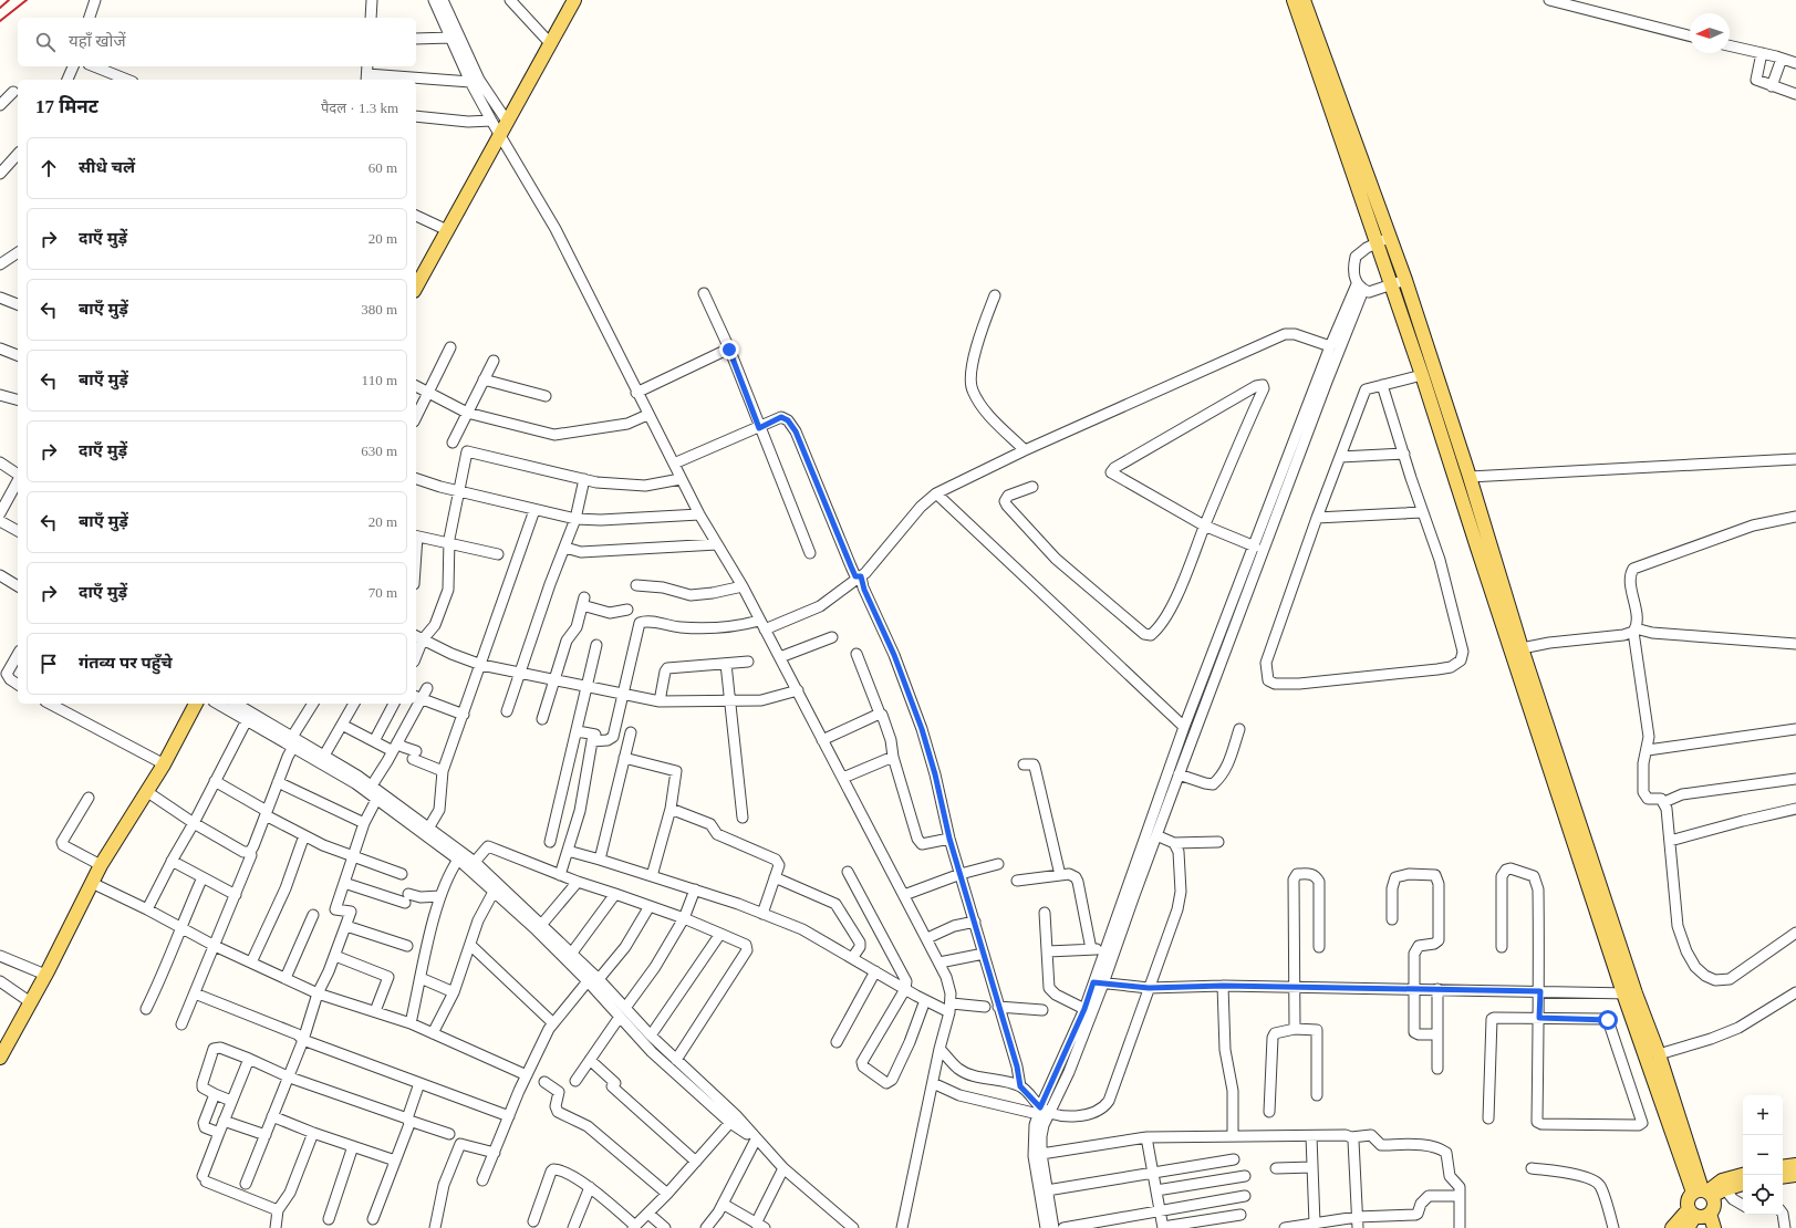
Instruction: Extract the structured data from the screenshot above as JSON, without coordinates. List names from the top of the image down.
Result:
{
  "north": "left",
  "page": {
    "search": "यहाँ खोजें",
    "heading": ["17 मिनट", "पैदल · 1.3 km"],
    "list": [
      ["सीधे चलें", "60 m"],
      ["दाएँ मुड़ें", "20 m"],
      ["बाएँ मुड़ें", "380 m"],
      ["बाएँ मुड़ें", "110 m"],
      ["दाएँ मुड़ें", "630 m"],
      ["बाएँ मुड़ें", "20 m"],
      ["दाएँ मुड़ें", "70 m"],
      "गंतव्य पर पहुँचे"
    ],
    "map_buttons": ["+", "−"]
  }
}
